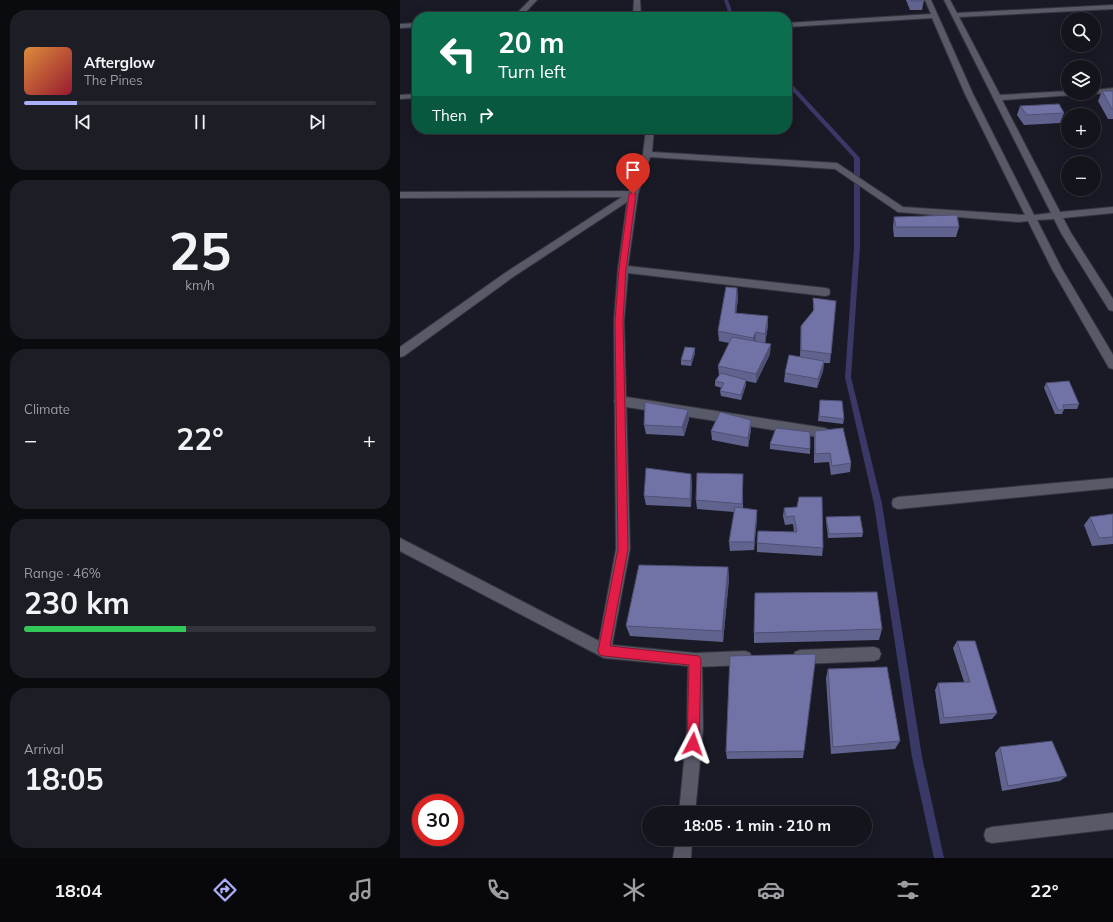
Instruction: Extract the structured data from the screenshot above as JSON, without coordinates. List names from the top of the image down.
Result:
{
  "page": {
    "map_buttons": ["+", "−"],
    "turn": ["20 m", "Turn left"],
    "song": ["Afterglow", "The Pines"],
    "then": "Then",
    "tile": [
      ["25", "km/h"],
      "Climate",
      ["Range · 46%", "230 km"],
      ["Arrival", "18:05"]
    ],
    "heat": ["−", "22°", "+"],
    "limit": "30",
    "trip": "18:05 · 1 min · 210 m",
    "tabs": ["18:04", "22°"]
  }
}
